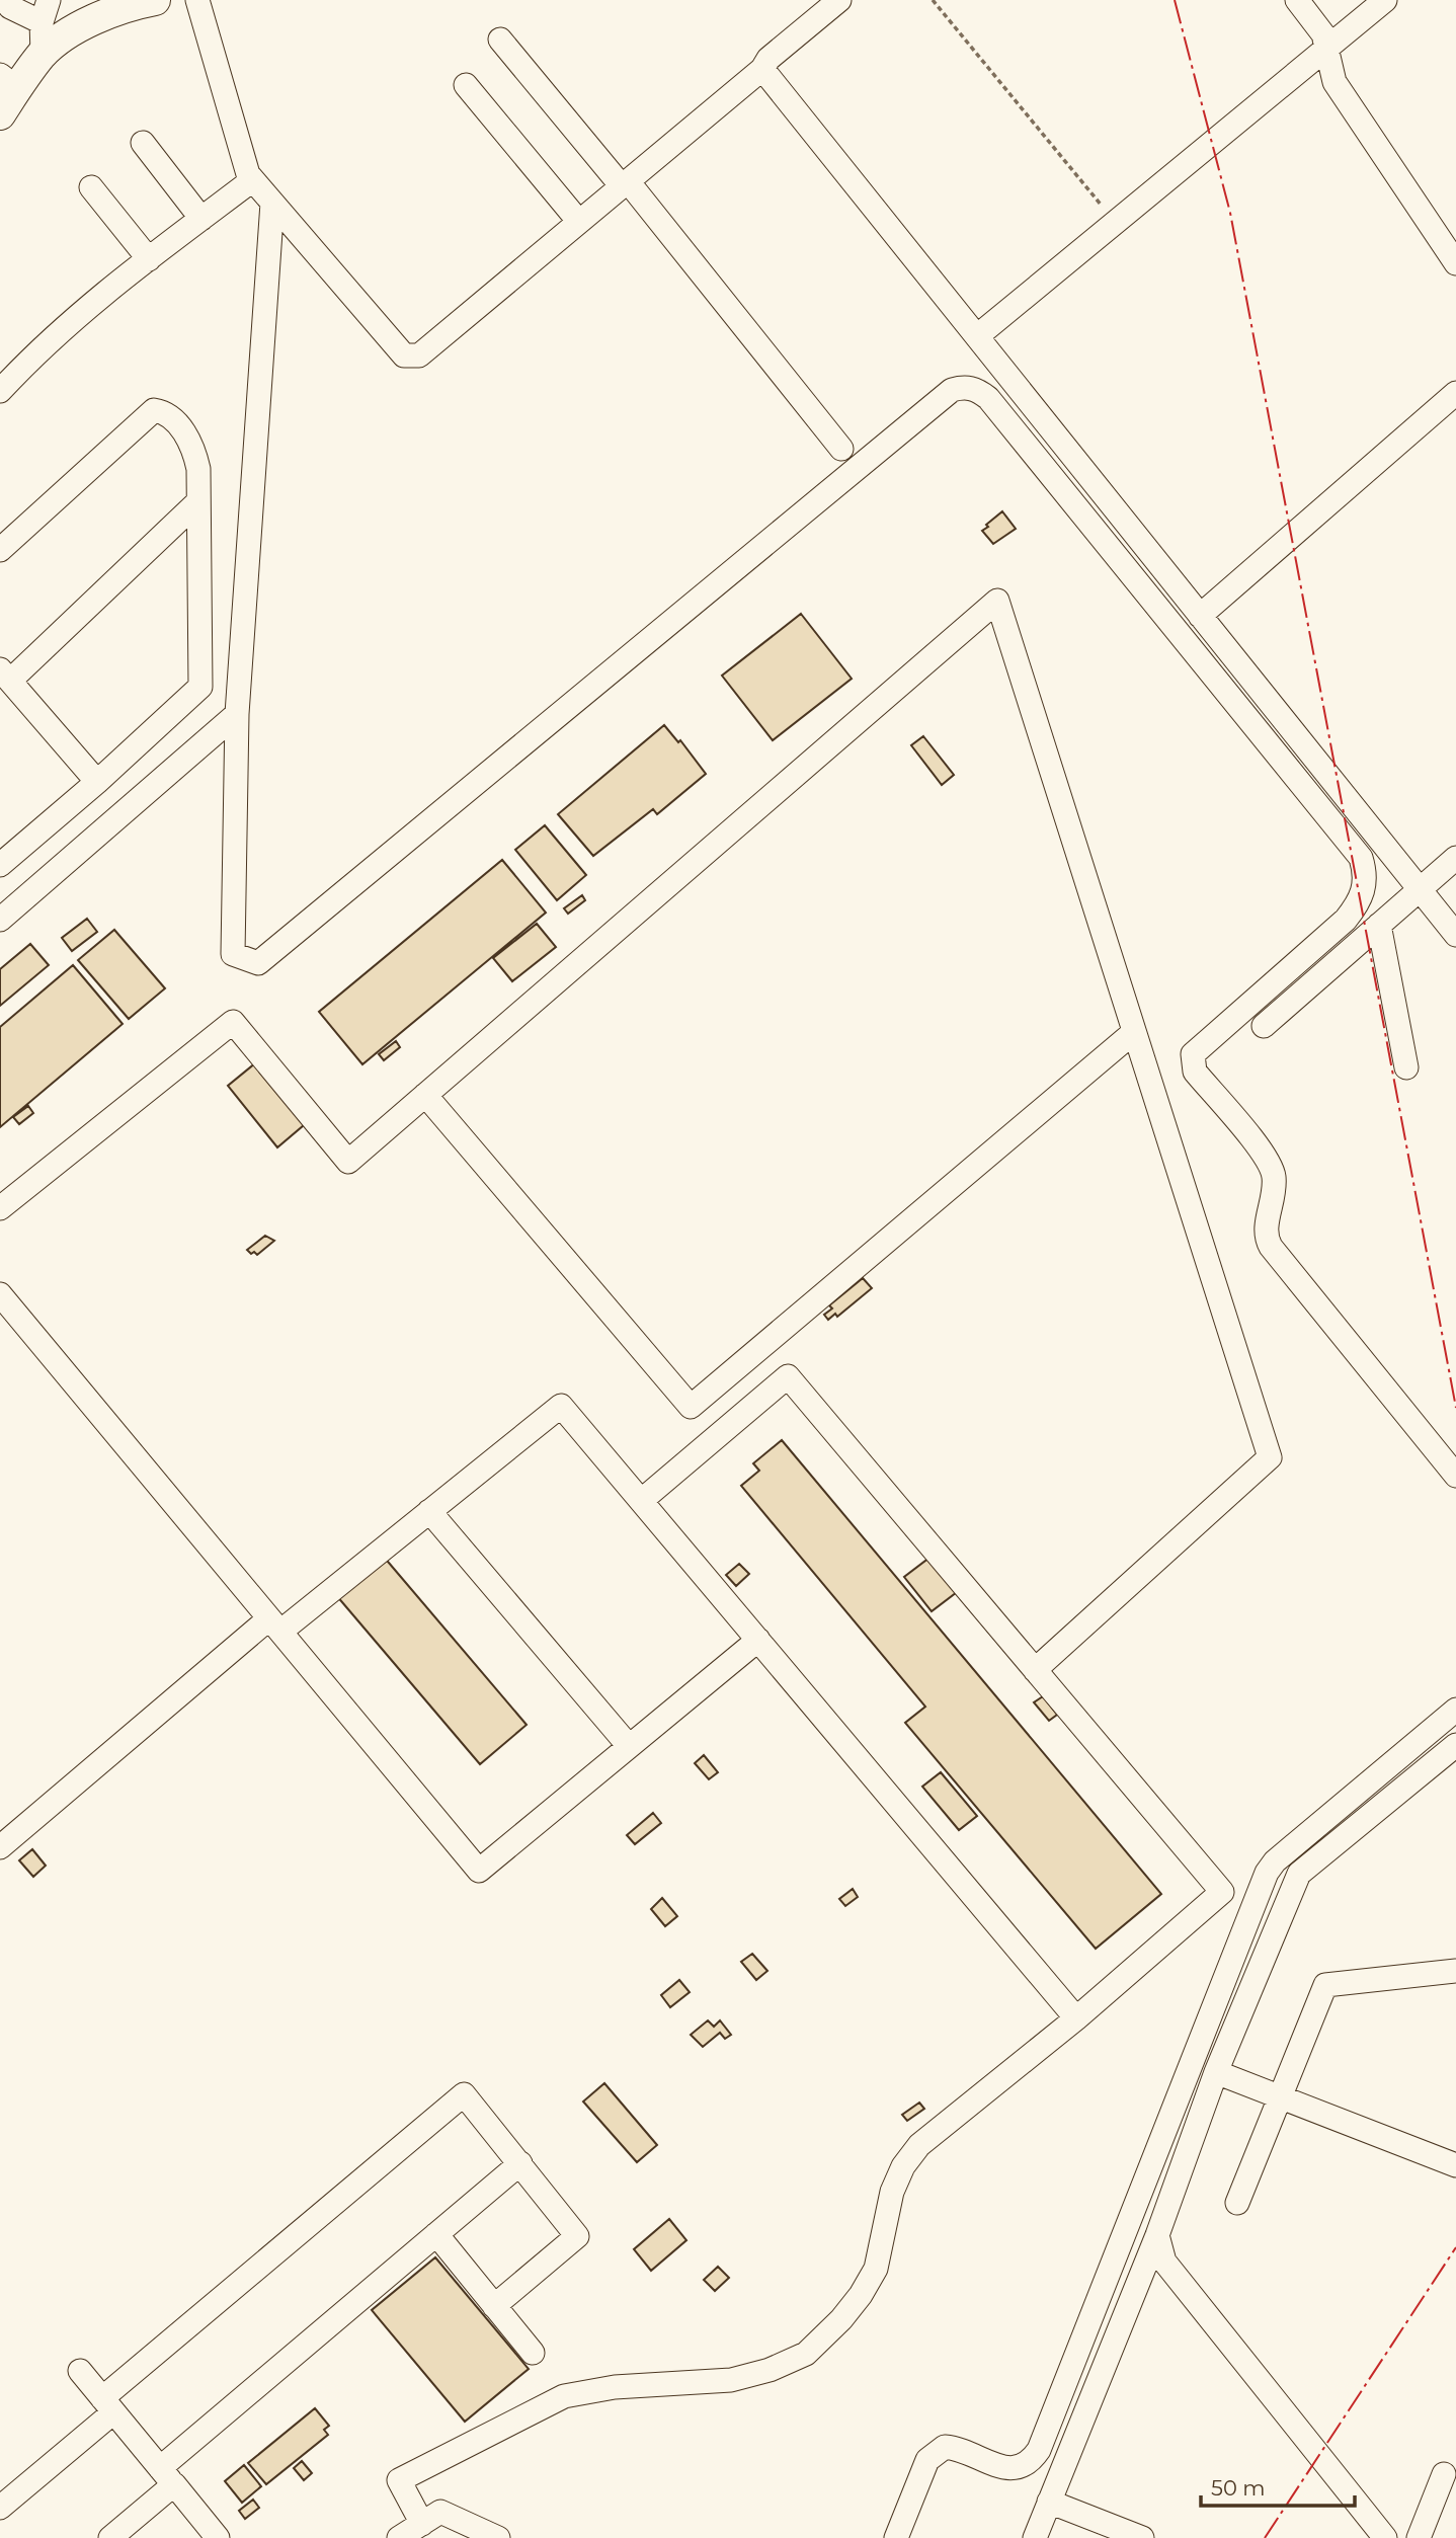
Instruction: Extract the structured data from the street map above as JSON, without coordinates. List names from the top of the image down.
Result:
{
  "scale_bar": "50 m"
}
